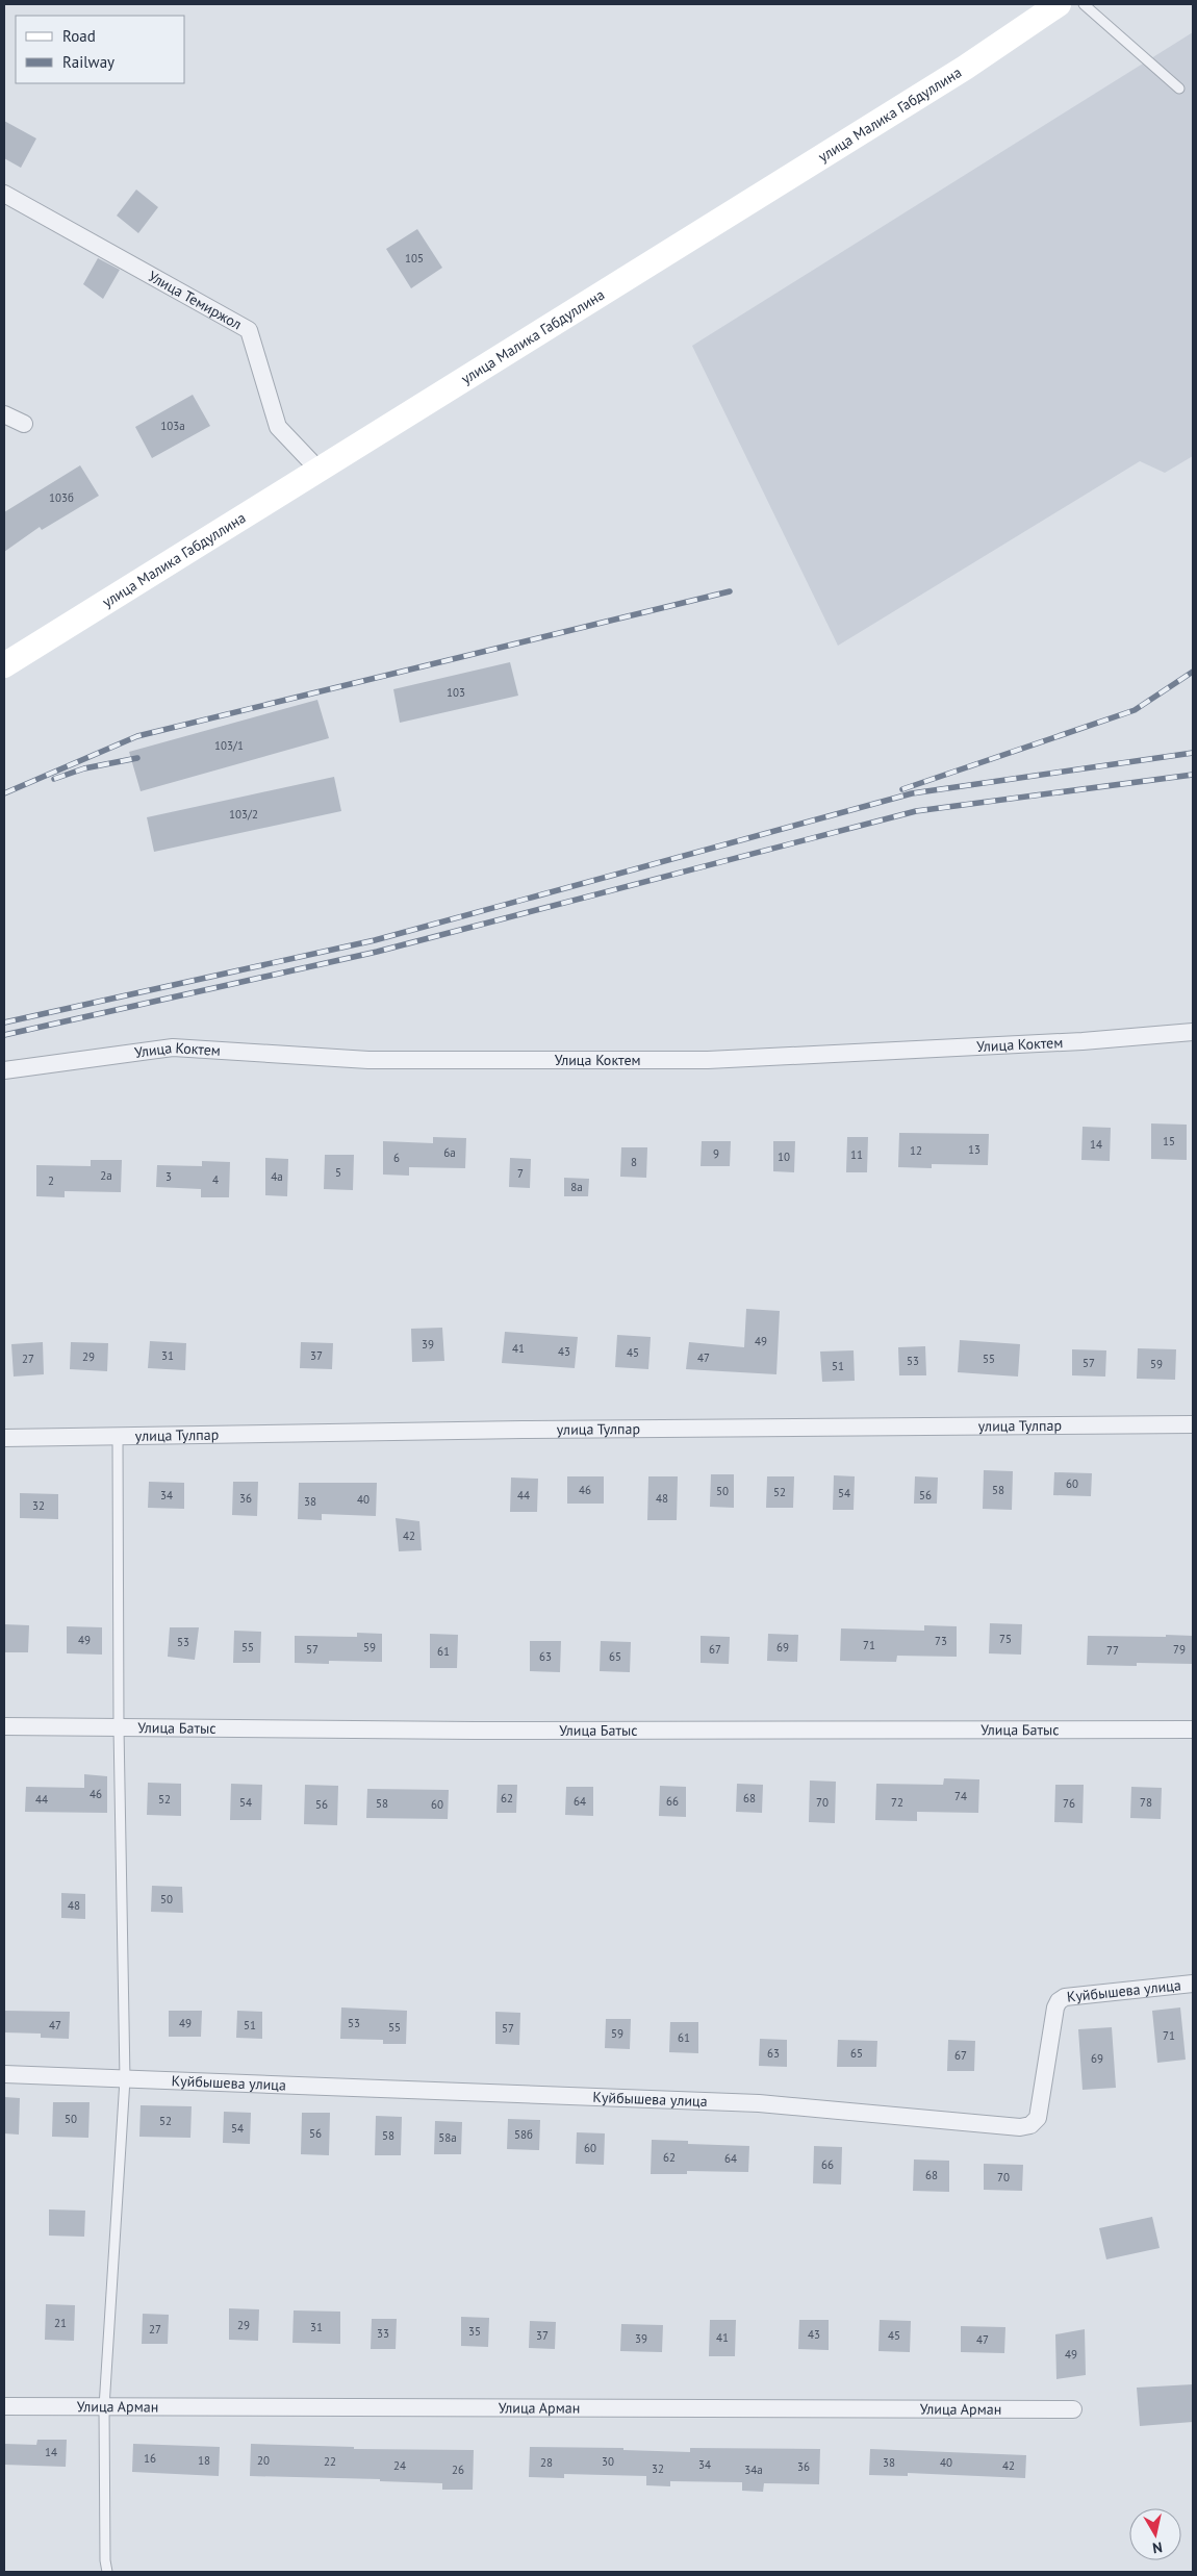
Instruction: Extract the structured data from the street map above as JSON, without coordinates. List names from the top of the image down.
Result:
{
  "streets": {
    "main road": ["улица Малика Габдуллина"],
    "street": [
      "Улица Темиржол",
      "Улица Коктем",
      "улица Тулпар",
      "Улица Батыс",
      "Куйбышева улица",
      "Улица Арман"
    ]
  },
  "crossings": [
    ["улица Малика Габдуллина", "Улица Темиржол"]
  ],
  "house_numbers": [
    "105",
    "103а",
    "103б",
    "103",
    "103/1",
    "103/2",
    "15",
    "14",
    "13",
    "12",
    "6а",
    "9",
    "11",
    "10",
    "6",
    "8",
    "5",
    "7",
    "2а",
    "3",
    "4а",
    "4",
    "2",
    "8а",
    "49",
    "39",
    "41",
    "43",
    "45",
    "31",
    "37",
    "29",
    "47",
    "27",
    "55",
    "53",
    "57",
    "59",
    "51",
    "60",
    "46",
    "58",
    "50",
    "52",
    "54",
    "34",
    "44",
    "56",
    "36",
    "48",
    "40",
    "38",
    "32",
    "42",
    "75",
    "49",
    "73",
    "53",
    "71",
    "55",
    "59",
    "69",
    "57",
    "67",
    "79",
    "77",
    "61",
    "63",
    "65",
    "46",
    "74",
    "62",
    "68",
    "44",
    "52",
    "64",
    "66",
    "54",
    "70",
    "72",
    "78",
    "58",
    "76",
    "56",
    "60",
    "50",
    "48",
    "49",
    "53",
    "47",
    "51",
    "55",
    "57",
    "59",
    "71",
    "61",
    "63",
    "65",
    "67",
    "69",
    "50",
    "52",
    "54",
    "56",
    "58б",
    "58",
    "58а",
    "60",
    "62",
    "64",
    "66",
    "68",
    "70",
    "21",
    "29",
    "31",
    "27",
    "35",
    "33",
    "43",
    "37",
    "45",
    "41",
    "39",
    "47",
    "49",
    "14",
    "16",
    "18",
    "20",
    "22",
    "30",
    "28",
    "38",
    "40",
    "34",
    "24",
    "42",
    "36",
    "32",
    "26",
    "34а"
  ],
  "legend": ["Road", "Railway"],
  "north": "bottom"
}
